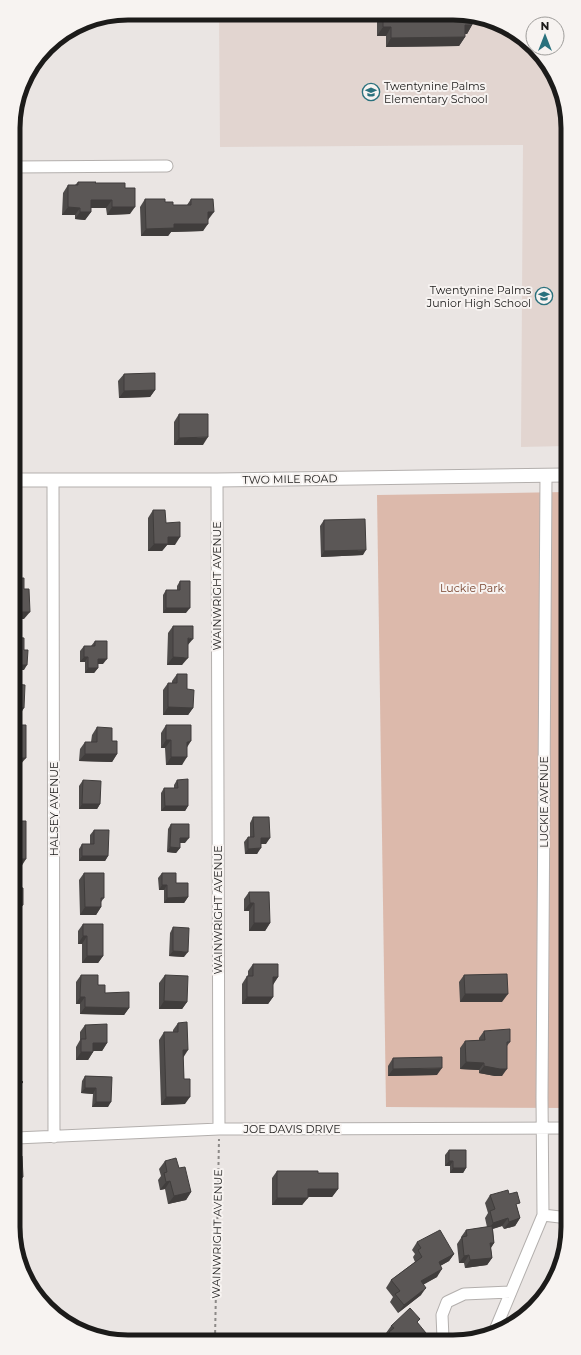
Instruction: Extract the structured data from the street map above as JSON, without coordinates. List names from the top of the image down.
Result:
{
  "streets": {
    "street": [
      "TWO MILE ROAD",
      "WAINWRIGHT AVENUE",
      "LUCKIE AVENUE",
      "HALSEY AVENUE",
      "JOE DAVIS DRIVE"
    ]
  },
  "crossings": [
    ["TWO MILE ROAD", "WAINWRIGHT AVENUE"],
    ["TWO MILE ROAD", "LUCKIE AVENUE"],
    ["TWO MILE ROAD", "HALSEY AVENUE"],
    ["WAINWRIGHT AVENUE", "JOE DAVIS DRIVE"],
    ["LUCKIE AVENUE", "JOE DAVIS DRIVE"],
    ["HALSEY AVENUE", "JOE DAVIS DRIVE"]
  ],
  "parks": ["Luckie Park"],
  "places": {
    "school or university": ["Twentynine Palms Elementary School", "Twentynine Palms Junior High School"]
  },
  "north": "top"
}
